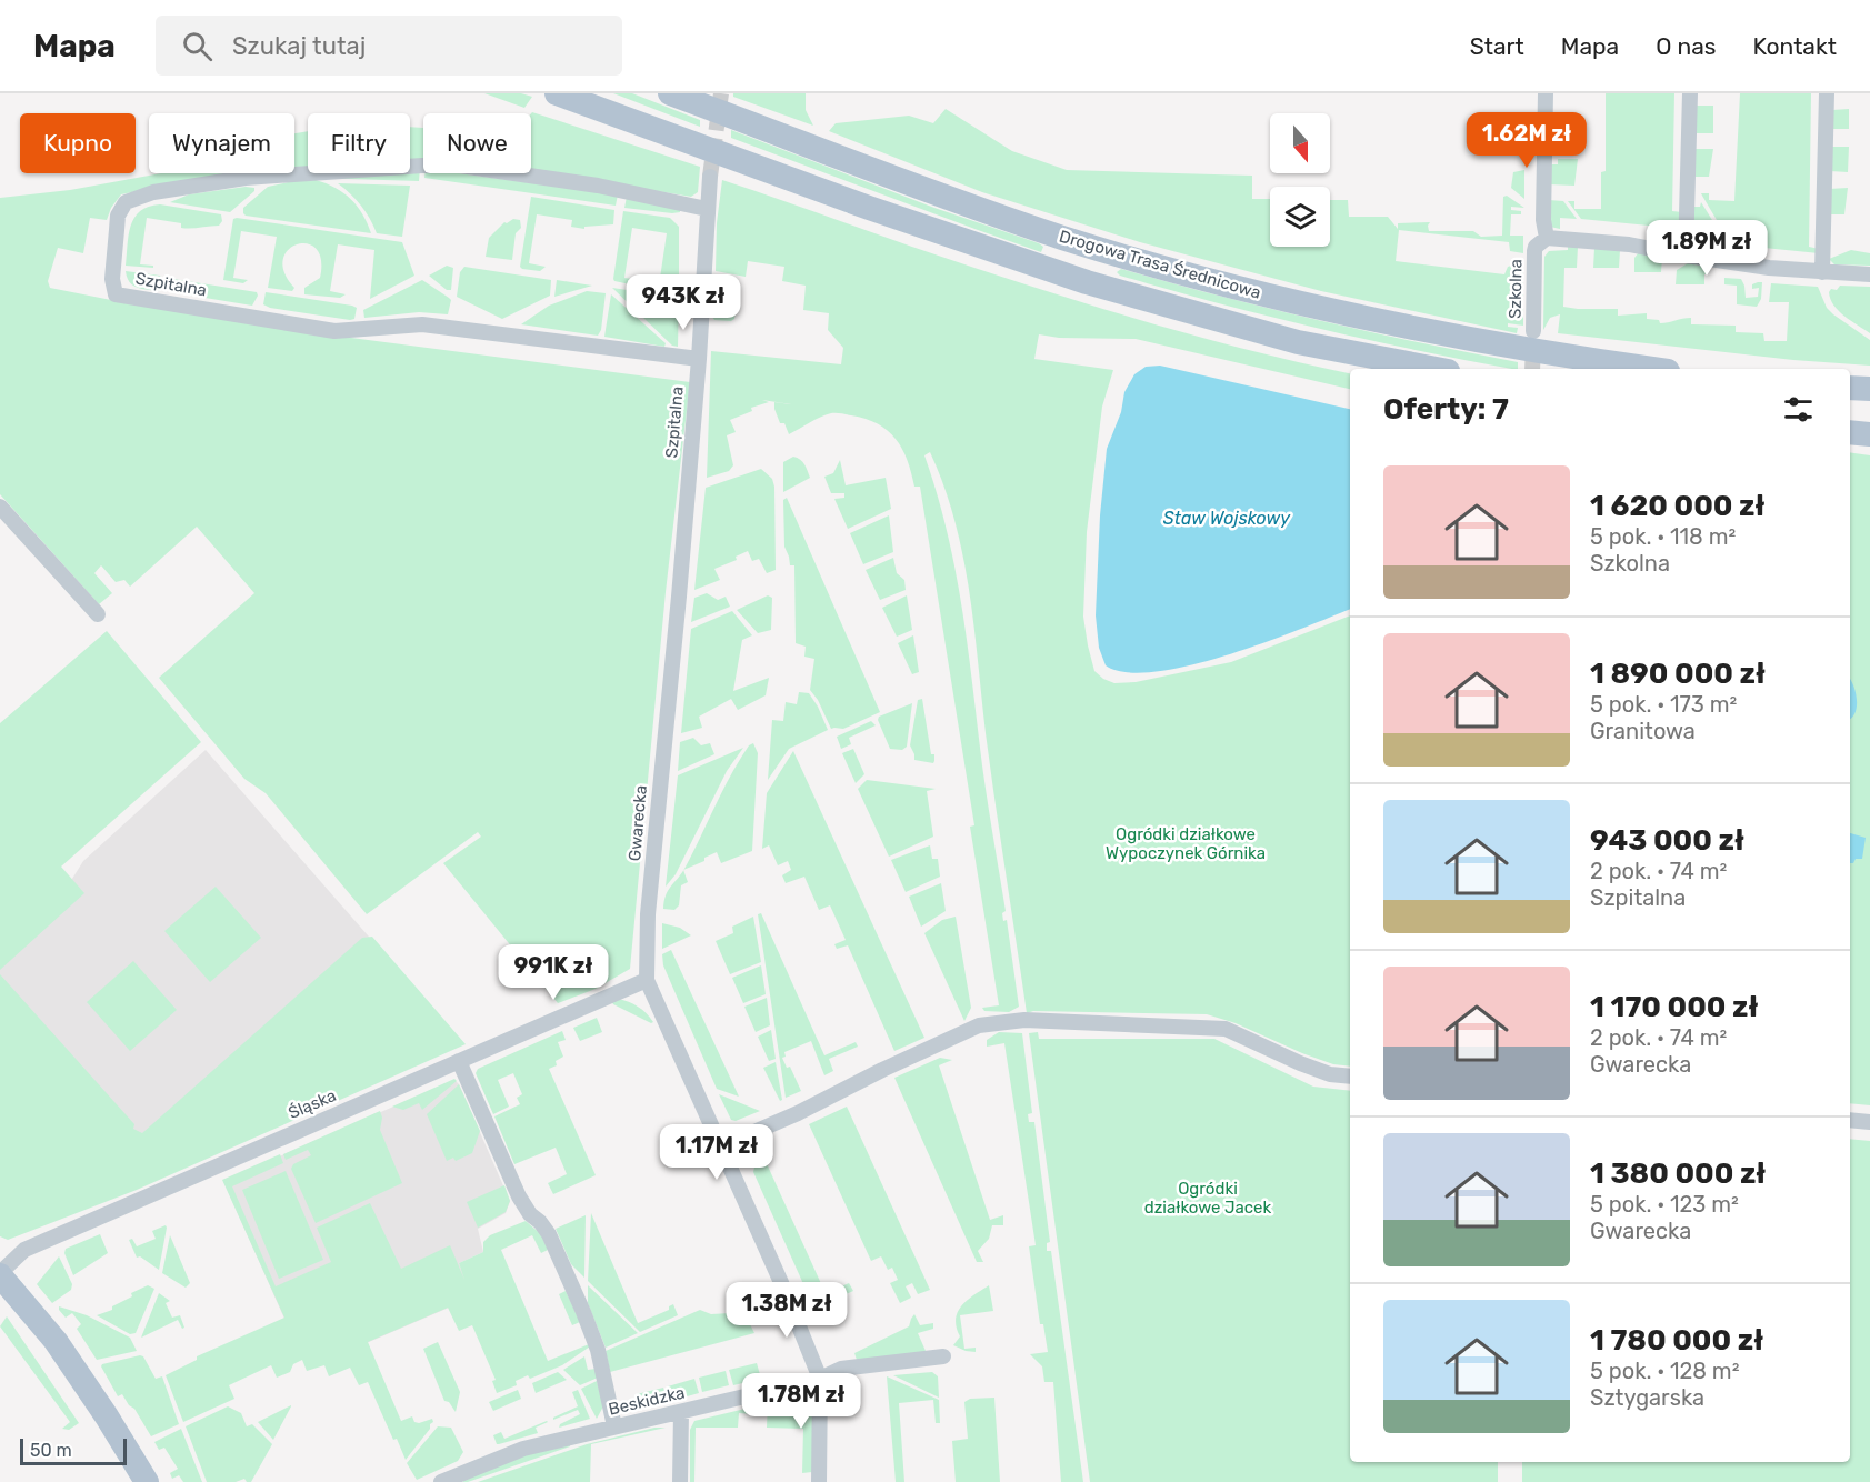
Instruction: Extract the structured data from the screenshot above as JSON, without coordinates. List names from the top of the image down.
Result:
{
  "streets": {
    "main road": ["Drogowa Trasa Średnicowa"],
    "street": [
      "Szpitalna",
      "Szkolna",
      "Gwarecka",
      "Śląska",
      "Beskidzka"
    ]
  },
  "crossings": [
    ["Szpitalna", "Gwarecka"],
    ["Gwarecka", "Śląska"],
    ["Gwarecka", "Beskidzka"]
  ],
  "water": ["Staw Wojskowy"],
  "parks": ["Ogródki działkowe Wypoczynek Górnika", "Ogródki działkowe Jacek"],
  "scale_bar": "50 m",
  "north": "bottom",
  "page": {
    "header": "Mapa",
    "search": "Szukaj tutaj",
    "nav": [
      "Start",
      "Mapa",
      "O nas",
      "Kontakt"
    ],
    "price": [
      "1.62M zł",
      "1.89M zł",
      "943K zł",
      "991K zł",
      "1.17M zł",
      "1.38M zł",
      "1.78M zł"
    ],
    "chip": [
      "Kupno",
      "Wynajem",
      "Filtry",
      "Nowe"
    ],
    "heading": "Oferty: 7",
    "list": [
      {
        "name": "1 620 000 zł",
        "note": "5 pok. · 118 m² · Szkolna"
      },
      {
        "name": "1 890 000 zł",
        "note": "5 pok. · 173 m² · Granitowa"
      },
      {
        "name": "943 000 zł",
        "note": "2 pok. · 74 m² · Szpitalna"
      },
      {
        "name": "1 170 000 zł",
        "note": "2 pok. · 74 m² · Gwarecka"
      },
      {
        "name": "1 380 000 zł",
        "note": "5 pok. · 123 m² · Gwarecka"
      },
      {
        "name": "1 780 000 zł",
        "note": "5 pok. · 128 m² · Sztygarska"
      }
    ],
    "scale": "50 m"
  }
}
